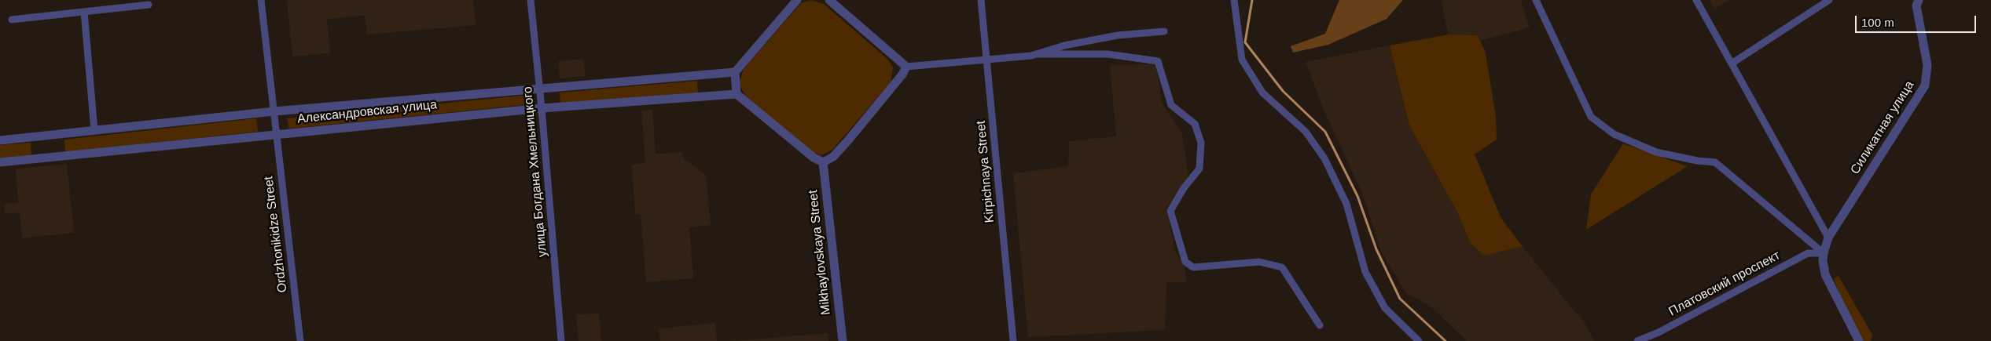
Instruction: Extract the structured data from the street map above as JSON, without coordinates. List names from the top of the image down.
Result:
{
  "streets": {
    "street": [
      "Александровская улица",
      "Силикатная улица",
      "улица Богдана Хмельницкого",
      "Kirpichnaya Street",
      "Ordzhonikidze Street",
      "Mikhaylovskaya Street",
      "Платовский проспект"
    ]
  },
  "crossings": [
    ["Александровская улица", "улица Богдана Хмельницкого"],
    ["Александровская улица", "Ordzhonikidze Street"],
    ["Силикатная улица", "Платовский проспект"]
  ],
  "scale_bar": "100 m"
}
